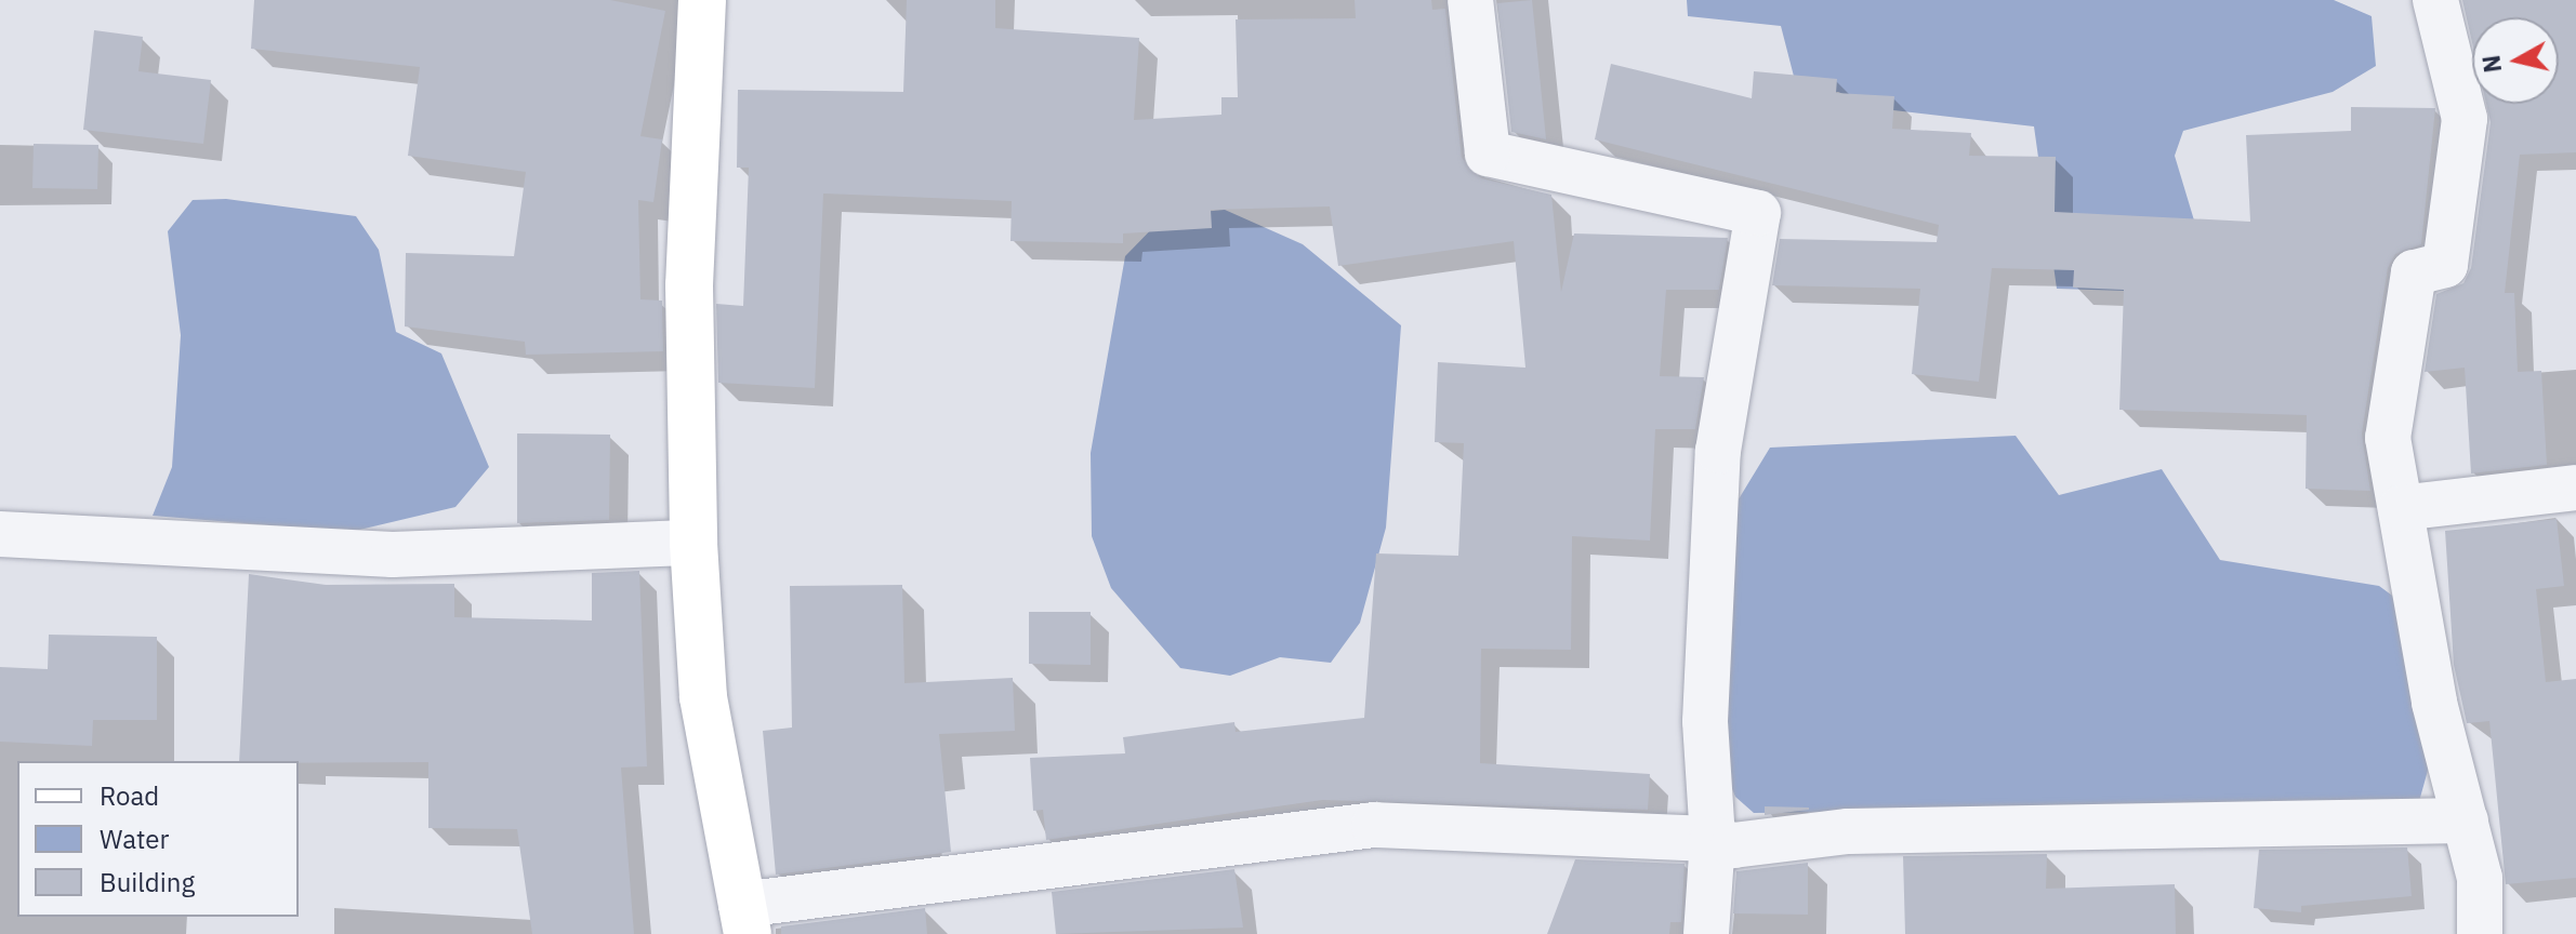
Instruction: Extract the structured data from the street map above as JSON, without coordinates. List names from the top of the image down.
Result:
{
  "legend": ["Road", "Water", "Building"],
  "north": "left"
}
